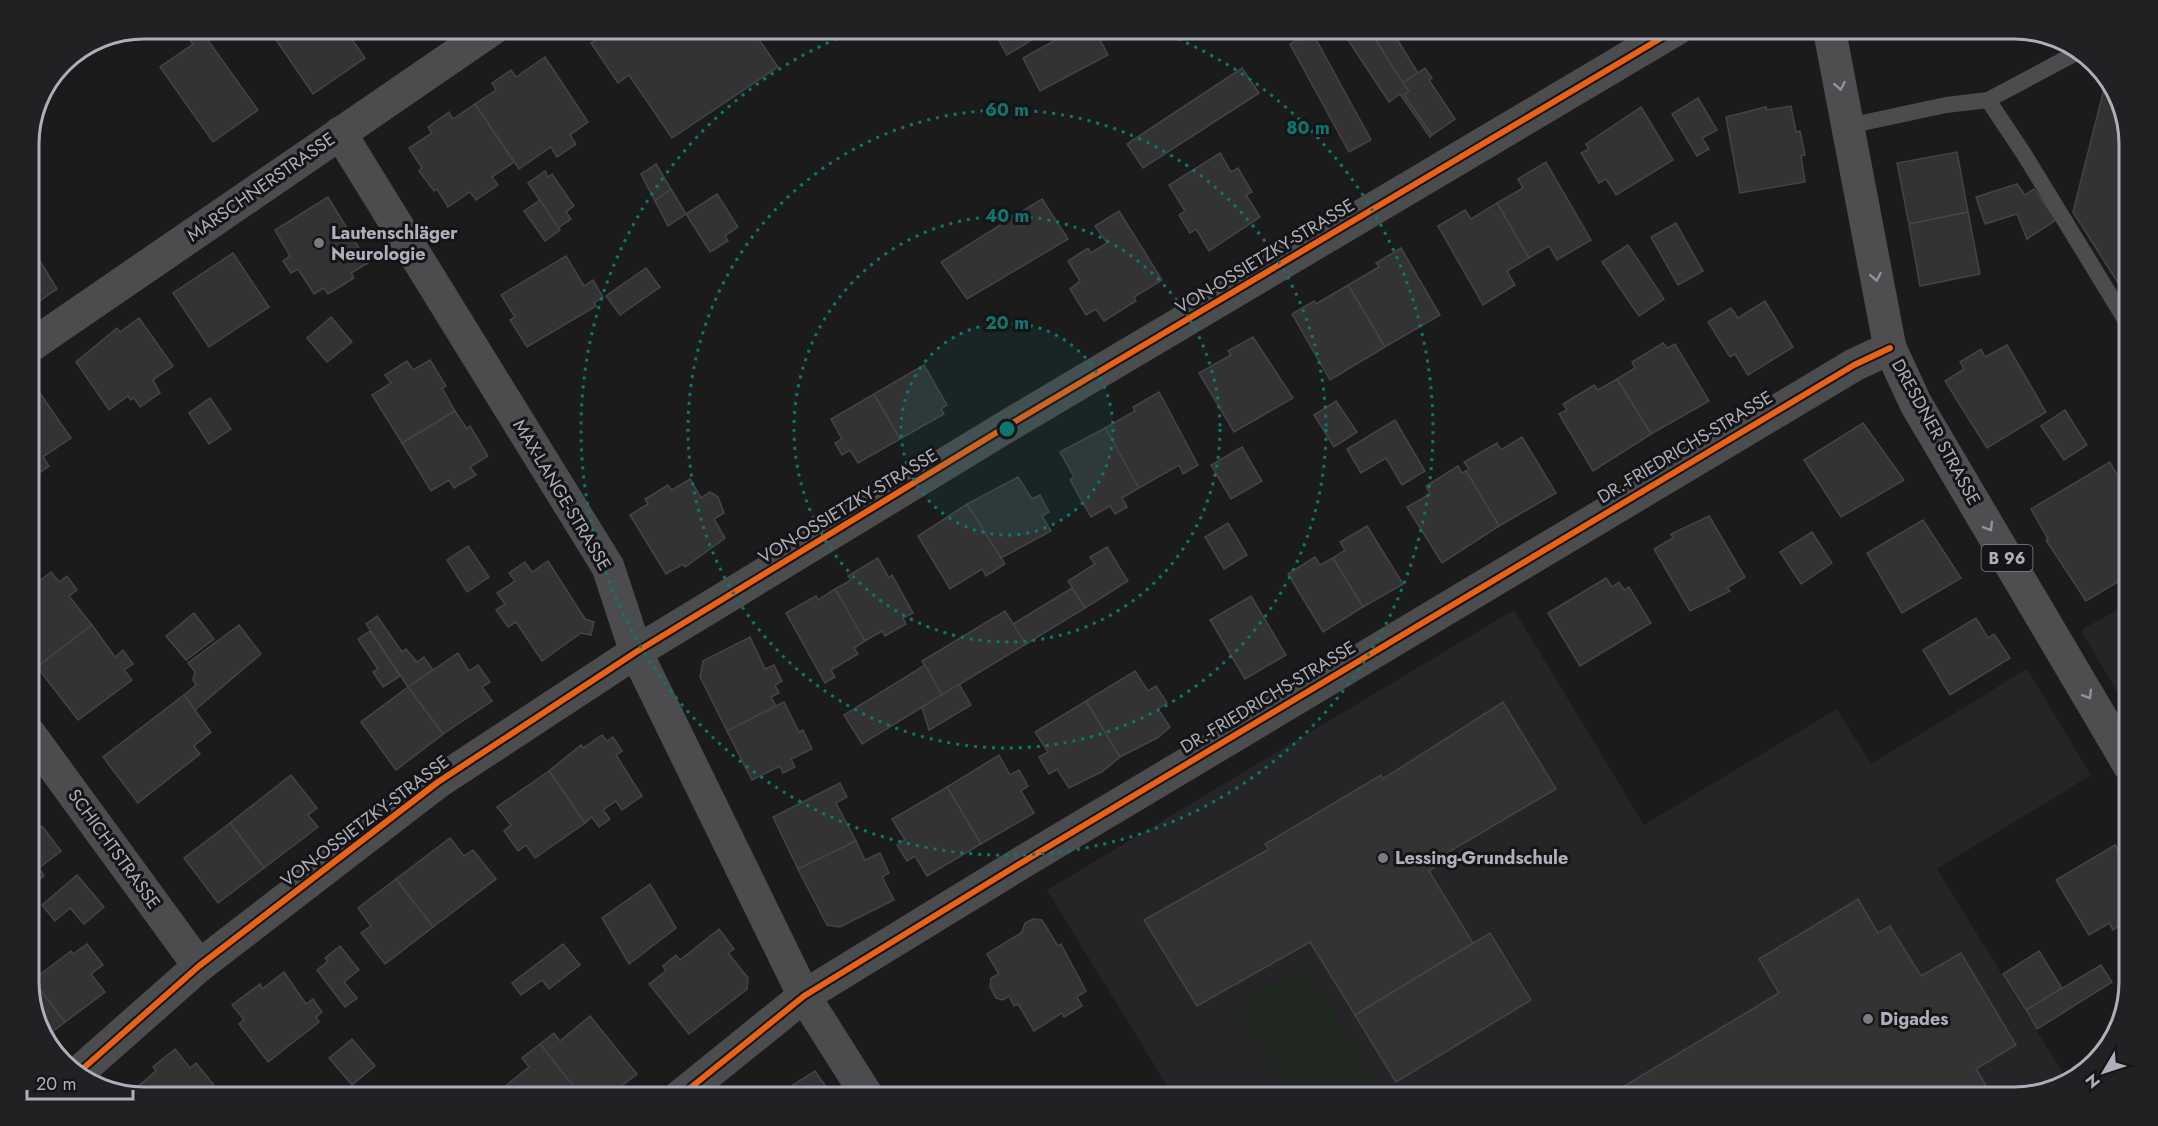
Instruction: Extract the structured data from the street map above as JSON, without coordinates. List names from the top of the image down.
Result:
{
  "streets": {
    "main road": ["DRESDNER STRASSE", "B 96"],
    "street": [
      "MARSCHNERSTRASSE",
      "VON-OSSIETZKY-STRASSE",
      "DR.-FRIEDRICHS-STRASSE",
      "MAX-LANGE-STRASSE",
      "SCHICHTSTRASSE"
    ]
  },
  "crossings": [
    ["MARSCHNERSTRASSE", "MAX-LANGE-STRASSE"],
    ["VON-OSSIETZKY-STRASSE", "MAX-LANGE-STRASSE"],
    ["VON-OSSIETZKY-STRASSE", "SCHICHTSTRASSE"],
    ["DRESDNER STRASSE", "DR.-FRIEDRICHS-STRASSE"],
    ["DR.-FRIEDRICHS-STRASSE", "MAX-LANGE-STRASSE"]
  ],
  "one_way": ["DRESDNER STRASSE"],
  "places": ["Lautenschläger Neurologie", "Lessing-Grundschule", "Digades"],
  "scale_bar": "20 m",
  "north": "bottom left",
  "rings": [
    "60 m",
    "80 m",
    "40 m",
    "20 m"
  ]
}
